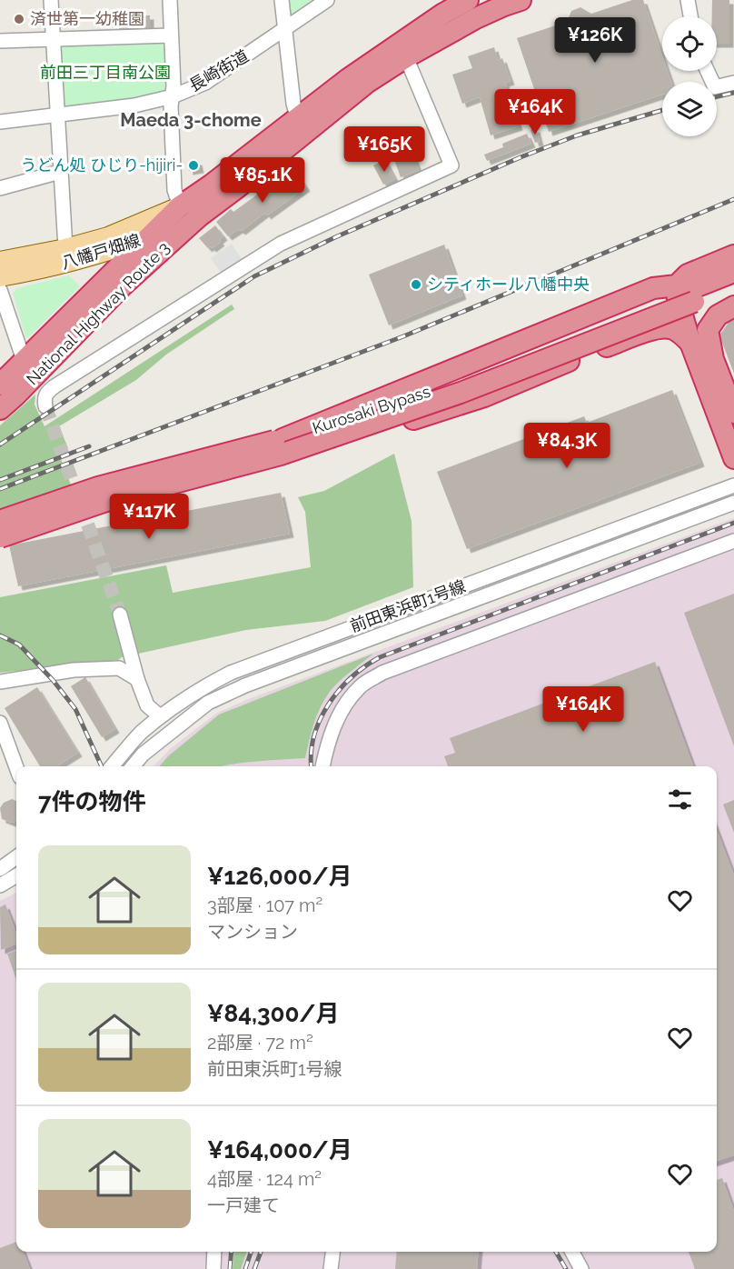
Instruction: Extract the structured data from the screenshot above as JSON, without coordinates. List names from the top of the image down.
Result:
{
  "streets": {
    "highway": ["National Highway Route 3", "Kurosaki Bypass"],
    "main road": ["八幡戸畑線"],
    "street": ["長崎街道", "前田東浜町1号線"]
  },
  "crossings": [
    ["八幡戸畑線", "National Highway Route 3"]
  ],
  "districts": ["Maeda 3-chome"],
  "parks": ["前田三丁目南公園"],
  "places": ["済世第一幼稚園", "うどん処 ひじり-hijiri-", "シティホール八幡中央"],
  "page": {
    "price": [
      "¥126K",
      "¥164K",
      "¥165K",
      "¥85.1K",
      "¥84.3K",
      "¥117K",
      "¥164K"
    ],
    "heading": "7件の物件",
    "list": [
      {
        "name": "¥126,000/月",
        "note": "3部屋 · 107 m² · マンション"
      },
      {
        "name": "¥84,300/月",
        "note": "2部屋 · 72 m² · 前田東浜町1号線"
      },
      {
        "name": "¥164,000/月",
        "note": "4部屋 · 124 m² · 一戸建て"
      }
    ]
  }
}
